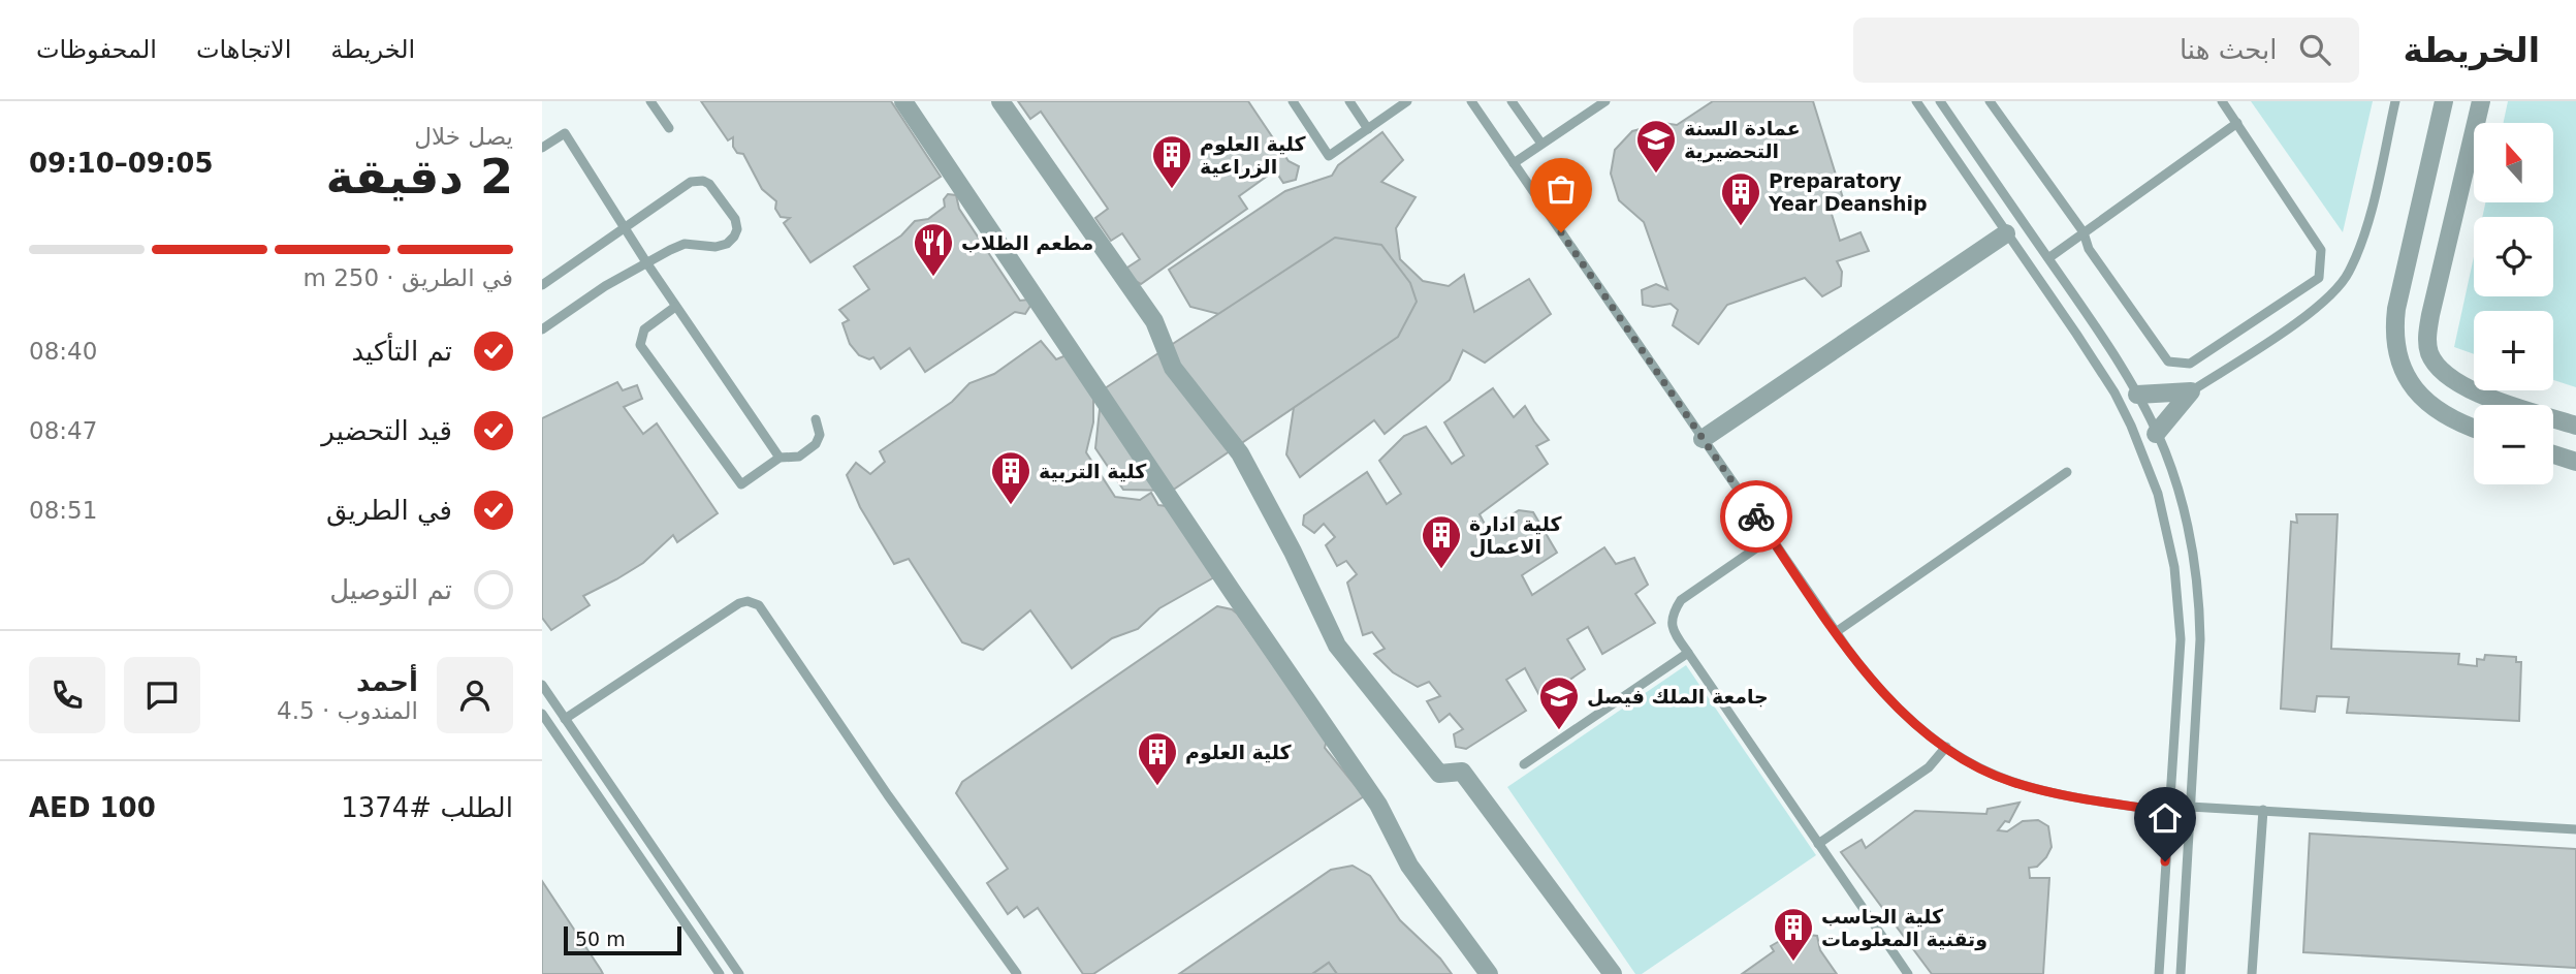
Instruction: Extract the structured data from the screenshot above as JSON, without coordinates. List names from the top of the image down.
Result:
{
  "places": {
    "school or university": ["عمادة السنة التحضيرية", "جامعة الملك فيصل"],
    "building": [
      "كلية العلوم الزراعية",
      "Preparatory Year Deanship",
      "كلية التربية",
      "كلية ادارة الاعمال",
      "كلية العلوم",
      "كلية الحاسب وتقنية المعلومات"
    ],
    "restaurant": ["مطعم الطلاب"]
  },
  "scale_bar": "50 m",
  "north": "top",
  "page": {
    "header": "الخريطة",
    "search": "ابحث هنا",
    "nav": ["الخريطة", "الاتجاهات", "المحفوظات"],
    "heading": ["2 دقيقة", "يصل خلال", "09:05–09:10"],
    "panel": [
      "أحمد",
      "المندوب · 4.5",
      "الطلب #1374",
      "AED 100"
    ],
    "map_buttons": ["+", "−"],
    "bar": "في الطريق · 250 m",
    "list": [
      ["تم التأكيد", "08:40"],
      ["قيد التحضير", "08:47"],
      ["في الطريق", "08:51"],
      "تم التوصيل"
    ],
    "scale": "50 m"
  }
}
